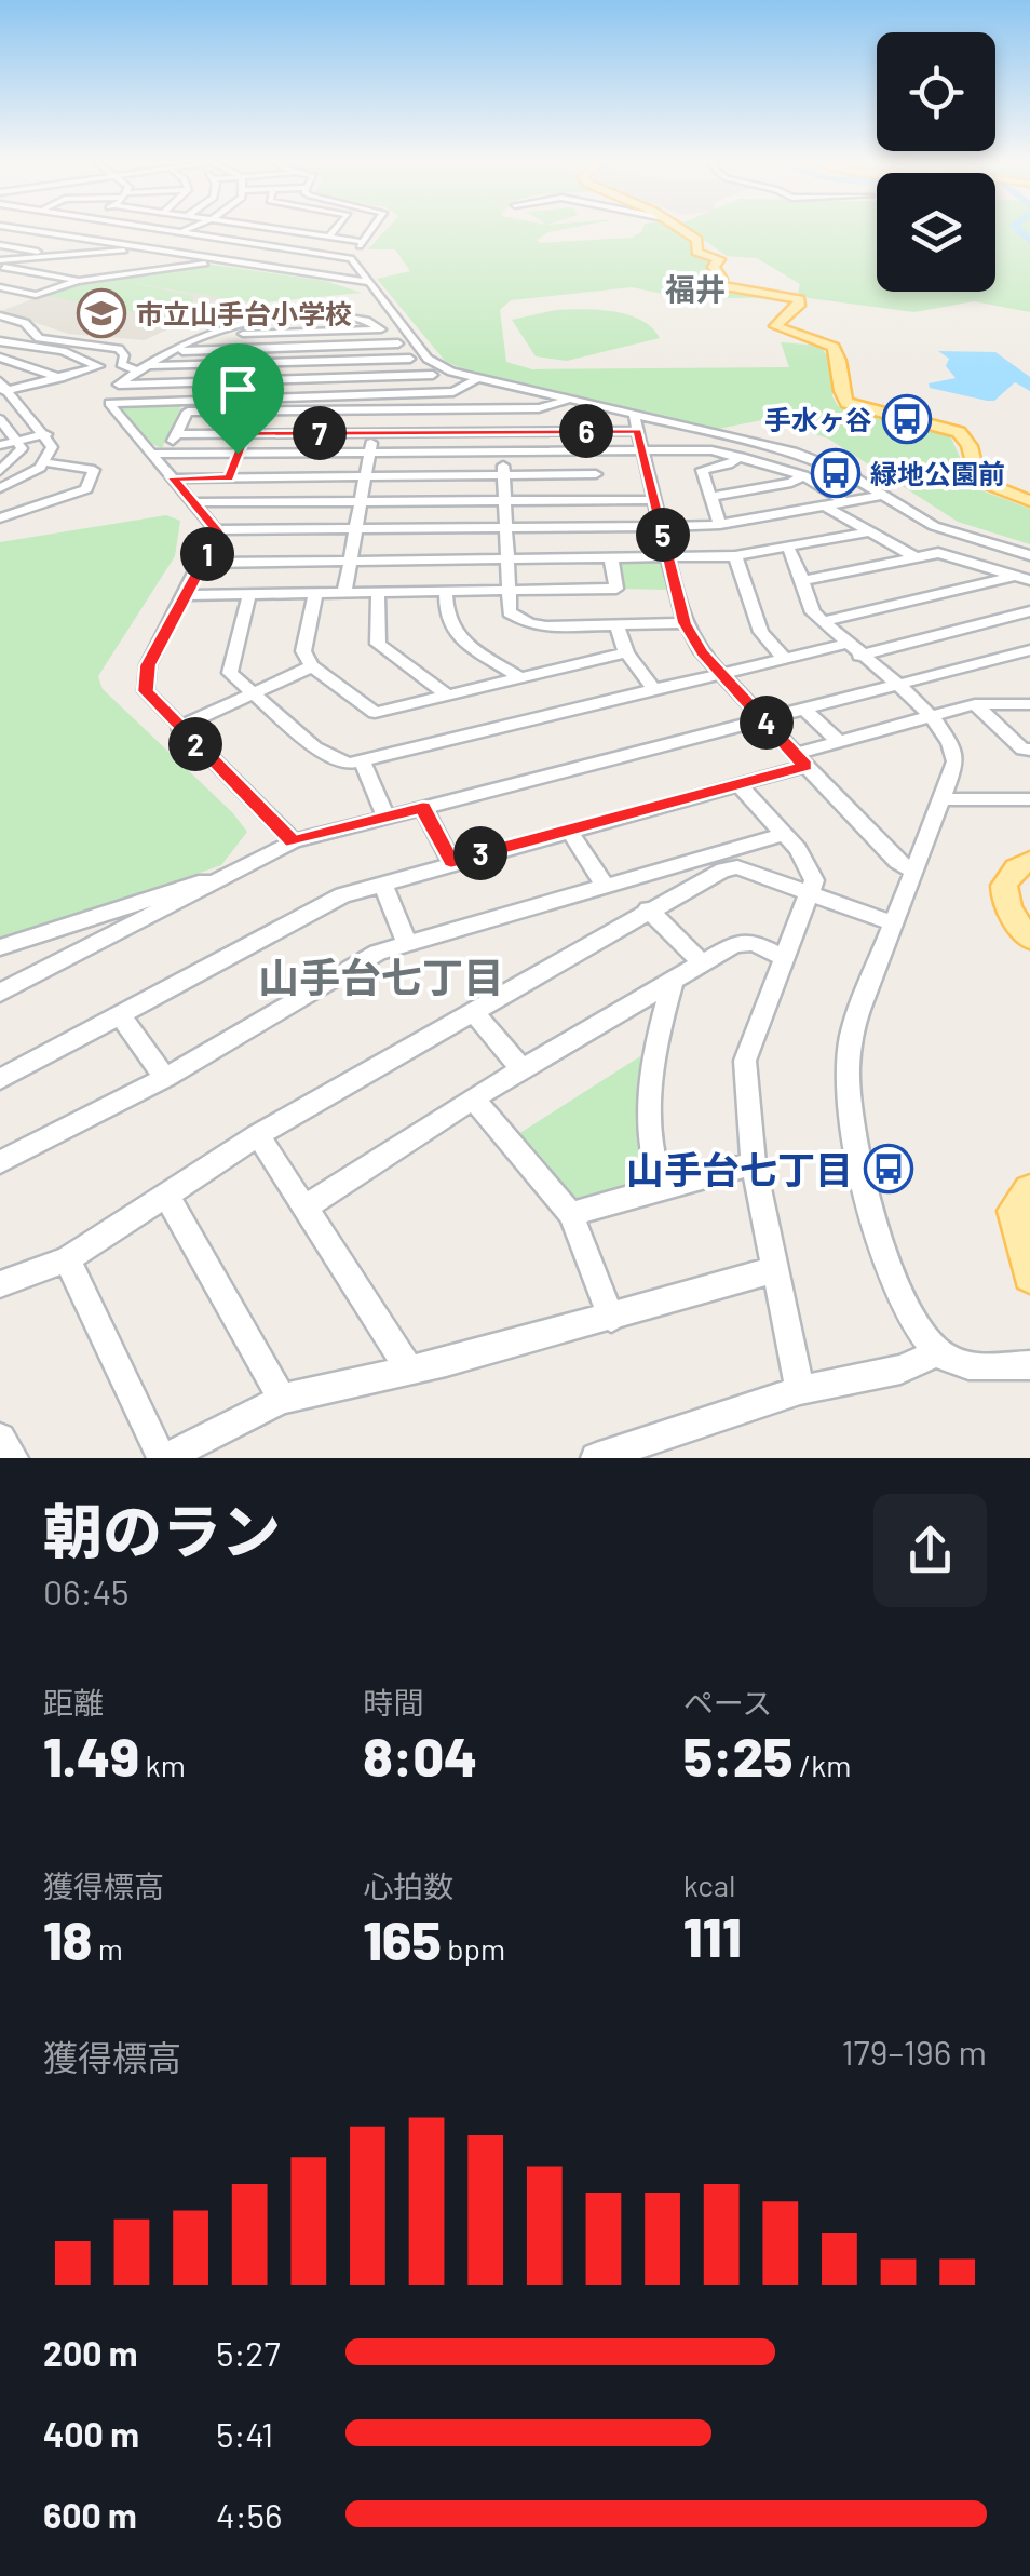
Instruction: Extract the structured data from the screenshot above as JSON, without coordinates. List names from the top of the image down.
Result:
{
  "districts": ["福井", "山手台七丁目"],
  "places": {
    "school or university": ["市立山手台小学校"],
    "bus stop": ["手水ヶ谷", "緑地公園前", "山手台七丁目"]
  },
  "page": {
    "pins": [
      "6",
      "7",
      "5",
      "1",
      "4",
      "2",
      "3"
    ],
    "heading": ["朝のラン", "06:45"],
    "stats": [
      ["距離", "1.49 km"],
      ["時間", "8:04"],
      ["ペース", "5:25 /km"],
      ["獲得標高", "18 m"],
      ["心拍数", "165 bpm"],
      ["kcal", "111"]
    ],
    "chart": ["獲得標高", "179–196 m"],
    "list": [
      {
        "name": "200 m",
        "note": "5:27"
      },
      {
        "name": "400 m",
        "note": "5:41"
      },
      {
        "name": "600 m",
        "note": "4:56"
      }
    ]
  }
}
